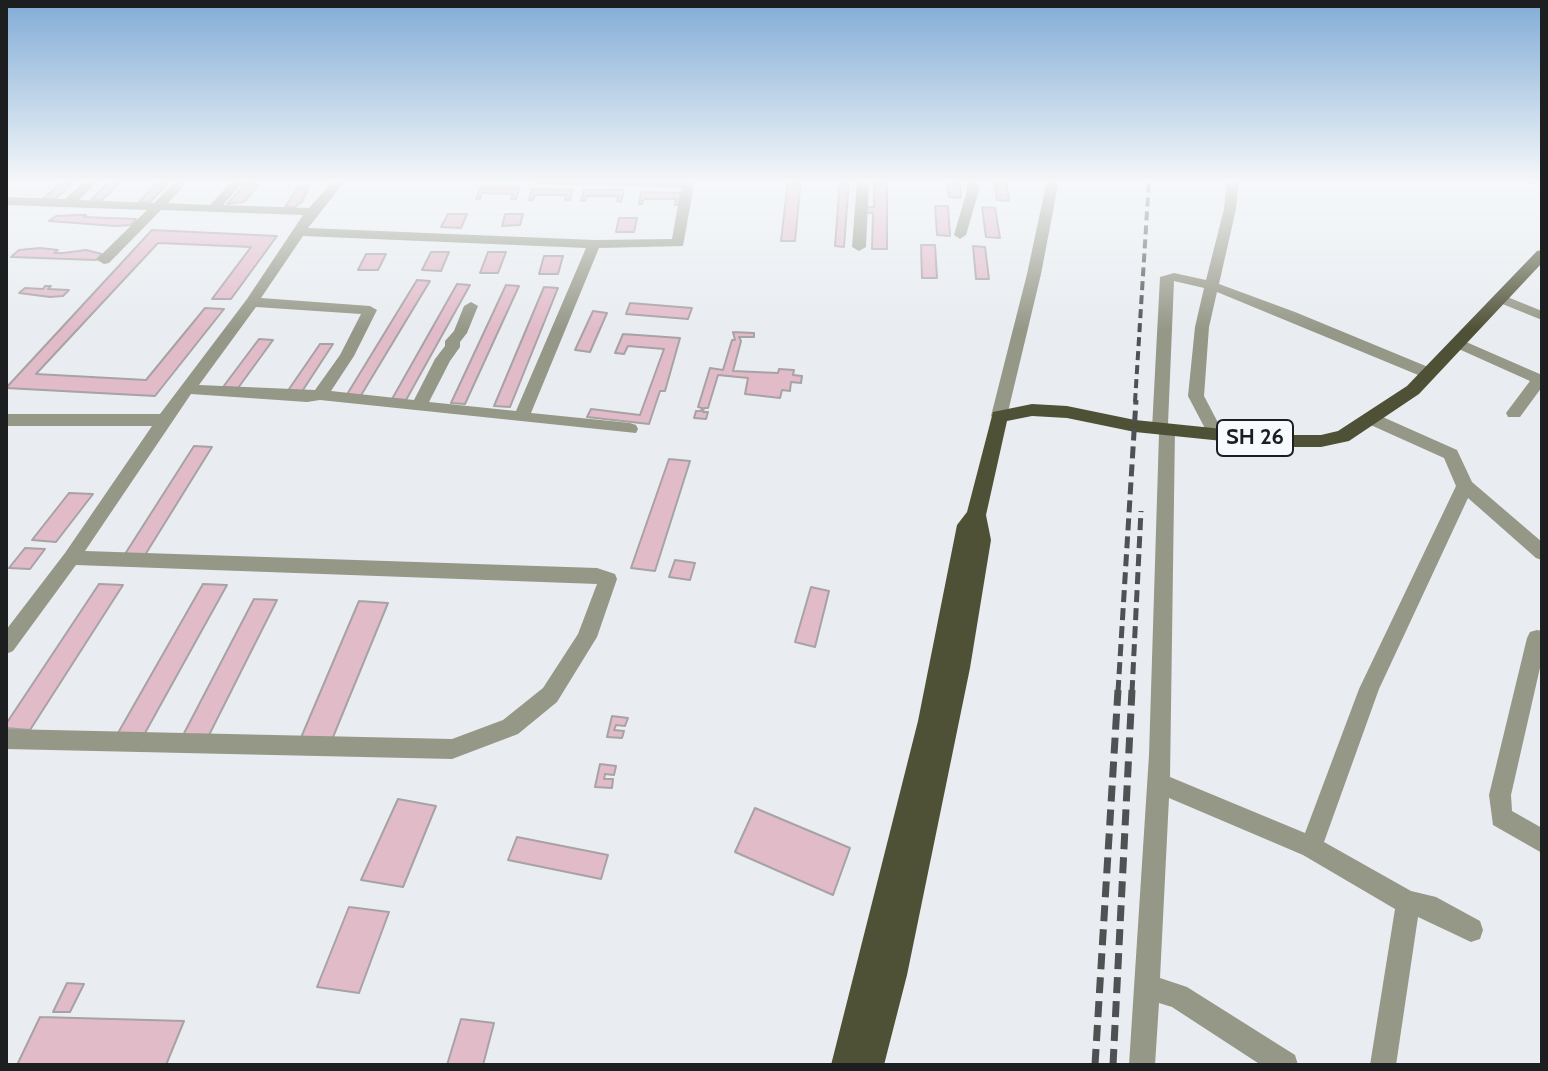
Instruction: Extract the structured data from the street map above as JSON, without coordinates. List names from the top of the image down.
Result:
{
  "streets": {
    "main road": ["SH 26"]
  }
}
